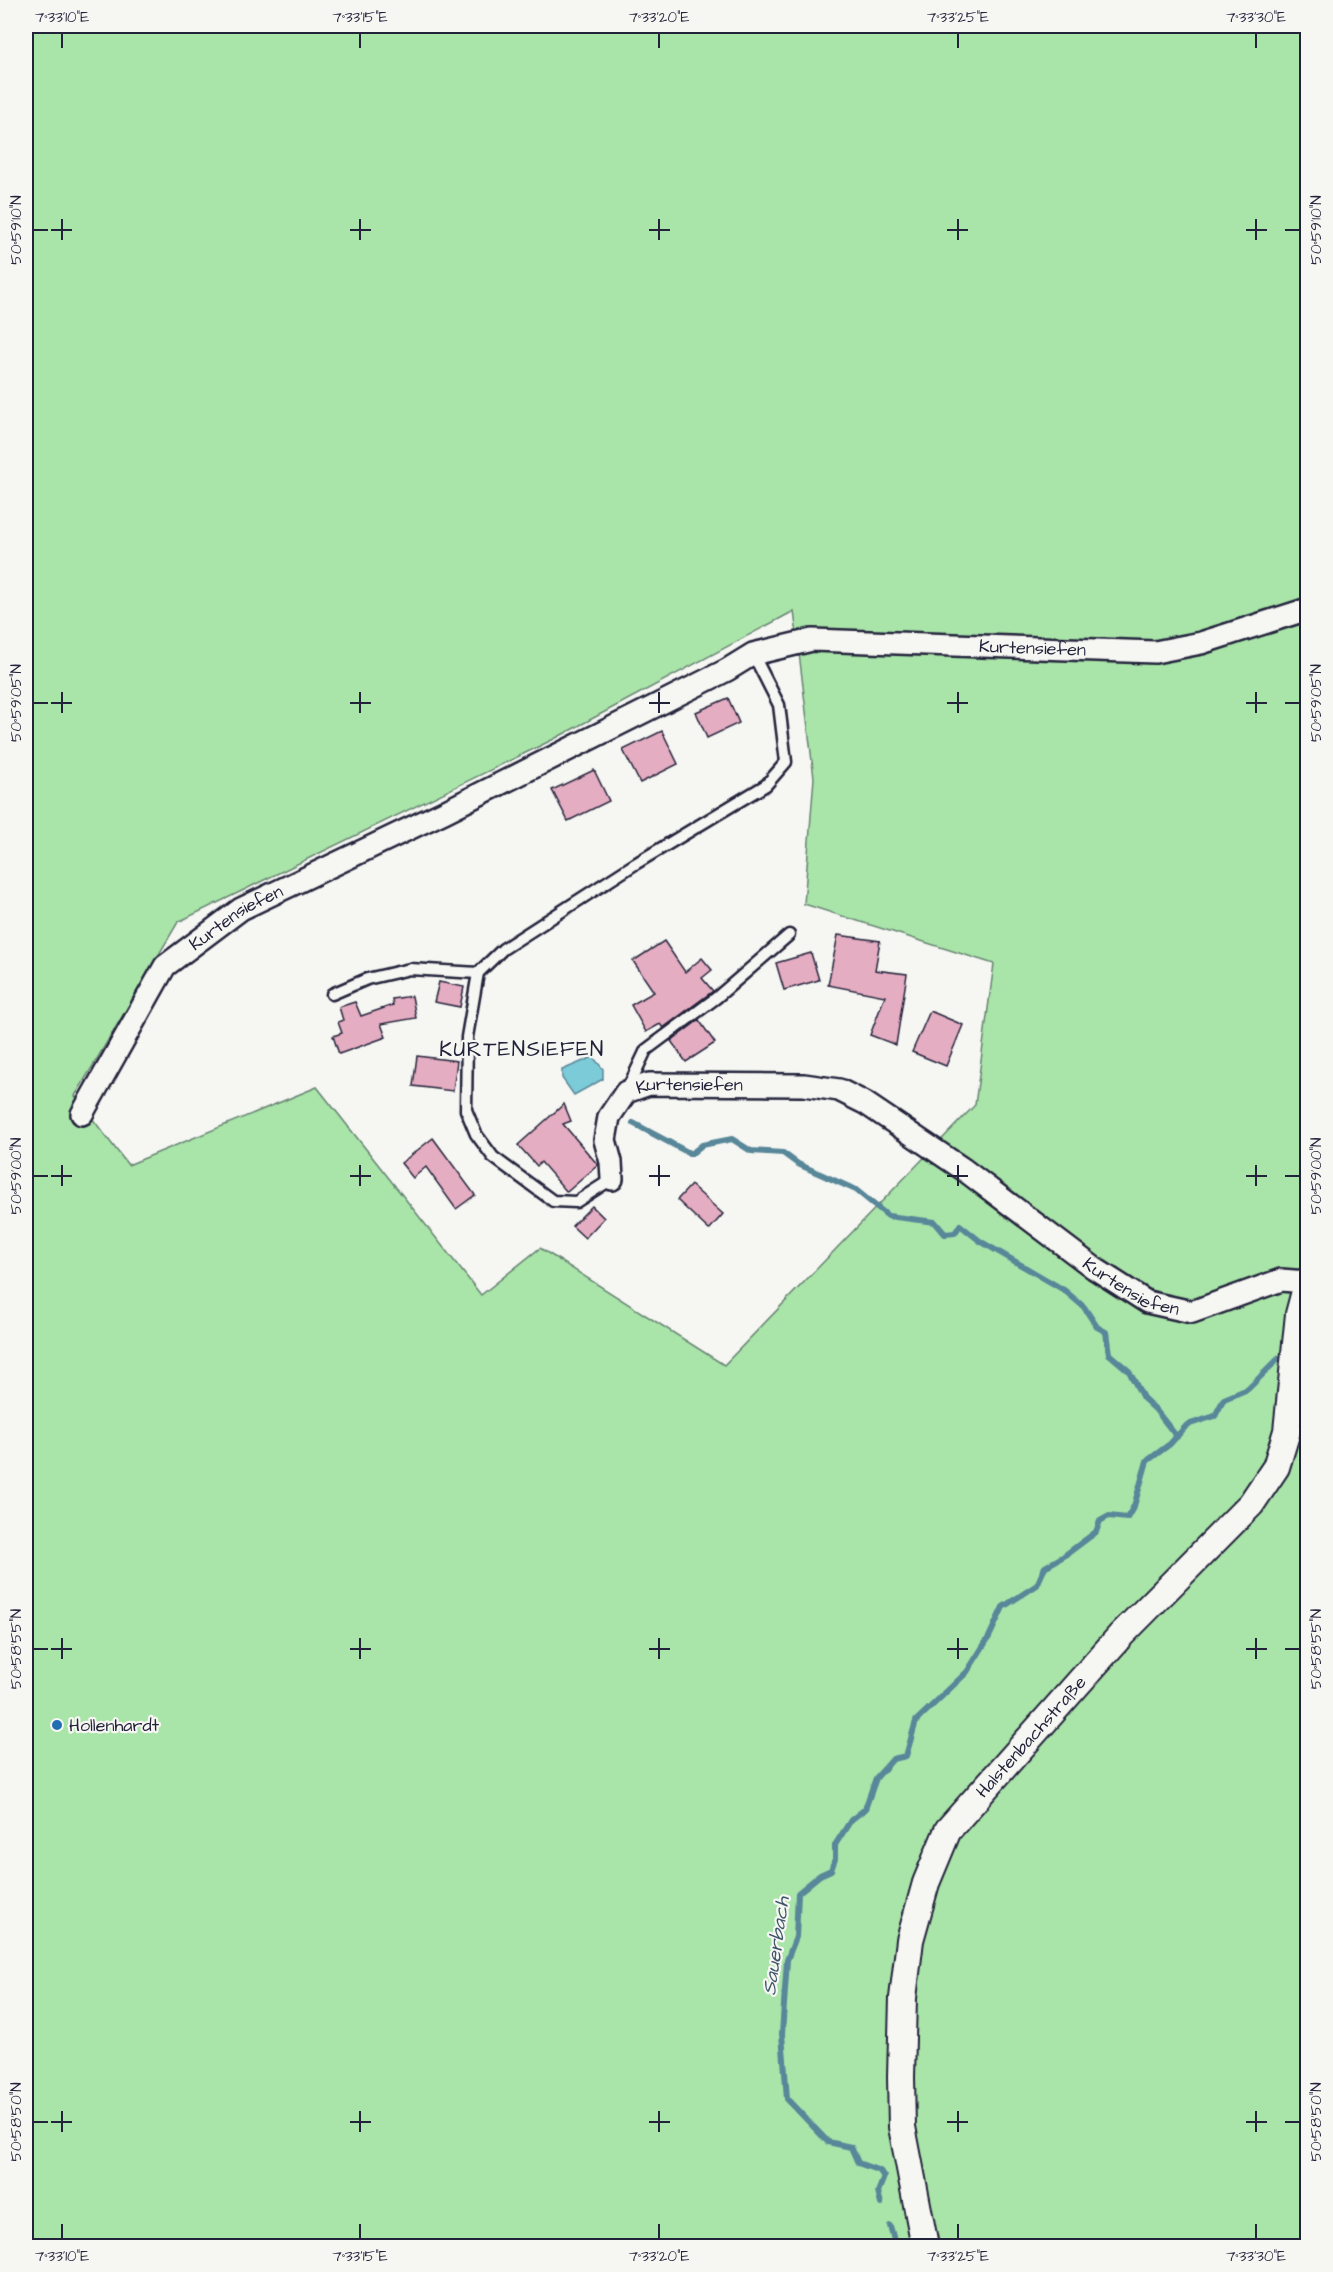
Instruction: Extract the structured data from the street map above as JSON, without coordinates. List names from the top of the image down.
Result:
{
  "streets": {
    "street": ["Kurtensiefen", "Halstenbachstraße"]
  },
  "crossings": [
    ["Kurtensiefen", "Halstenbachstraße"]
  ],
  "districts": ["KURTENSIEFEN"],
  "water": ["Sauerbach"],
  "places": ["Hollenhardt"],
  "coordinates": [
    "7°33'10\"E",
    "7°33'15\"E",
    "7°33'20\"E",
    "7°33'25\"E",
    "7°33'30\"E",
    "50°59'10\"N",
    "50°59'05\"N",
    "50°59'00\"N",
    "50°58'55\"N",
    "50°58'50\"N"
  ]
}
